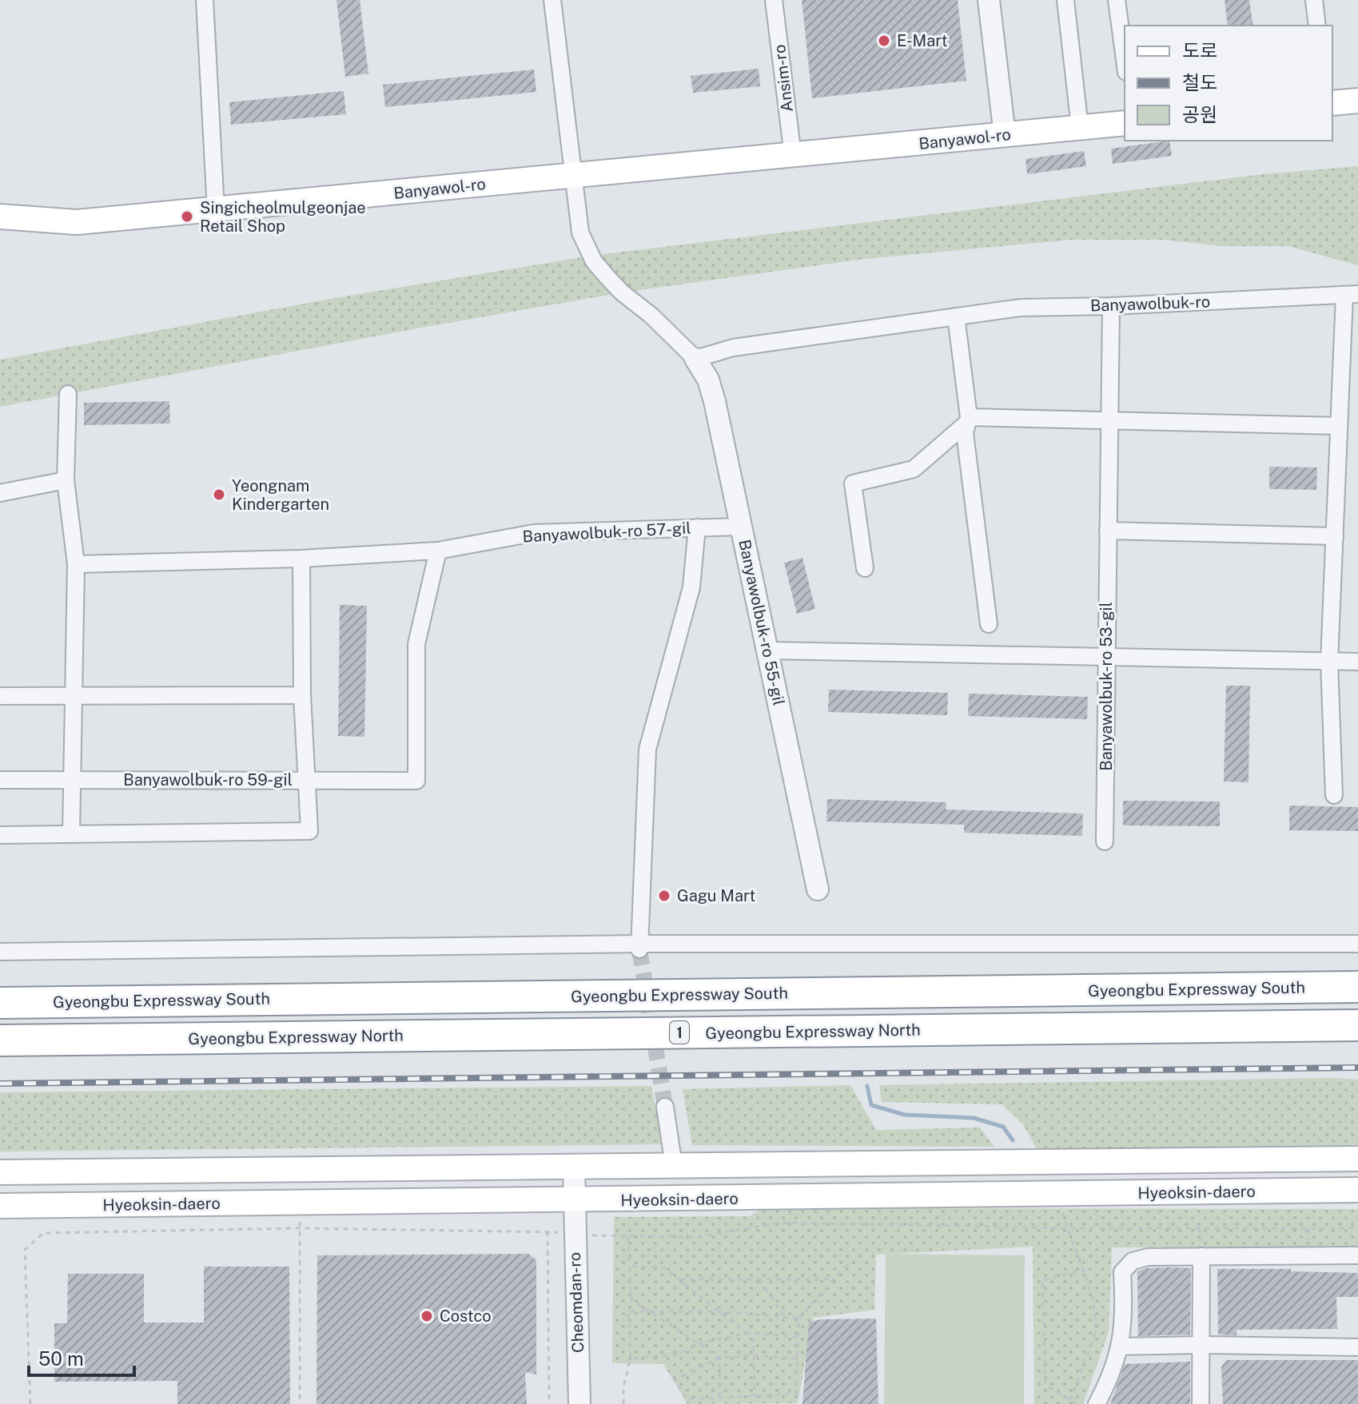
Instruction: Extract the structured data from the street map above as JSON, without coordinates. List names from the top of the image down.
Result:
{
  "streets": {
    "highway": ["Gyeongbu Expressway South", "Gyeongbu Expressway North", "1"],
    "main road": ["Banyawol-ro", "Hyeoksin-daero"],
    "street": [
      "Ansim-ro",
      "Banyawolbuk-ro",
      "Banyawolbuk-ro 57-gil",
      "Banyawolbuk-ro 55-gil",
      "Banyawolbuk-ro 53-gil",
      "Banyawolbuk-ro 59-gil",
      "Cheomdan-ro"
    ]
  },
  "crossings": [
    ["Ansim-ro", "Banyawol-ro"],
    ["Banyawolbuk-ro", "Banyawolbuk-ro 55-gil"],
    ["Banyawolbuk-ro", "Banyawolbuk-ro 53-gil"],
    ["Banyawolbuk-ro 57-gil", "Banyawolbuk-ro 55-gil"],
    ["Banyawolbuk-ro 57-gil", "Banyawolbuk-ro 59-gil"],
    ["Hyeoksin-daero", "Cheomdan-ro"]
  ],
  "places": [
    "E-Mart",
    "Singicheolmulgeonjae Retail Shop",
    "Yeongnam Kindergarten",
    "Gagu Mart",
    "Costco"
  ],
  "legend": ["도로", "철도", "공원"],
  "scale_bar": "50 m"
}
